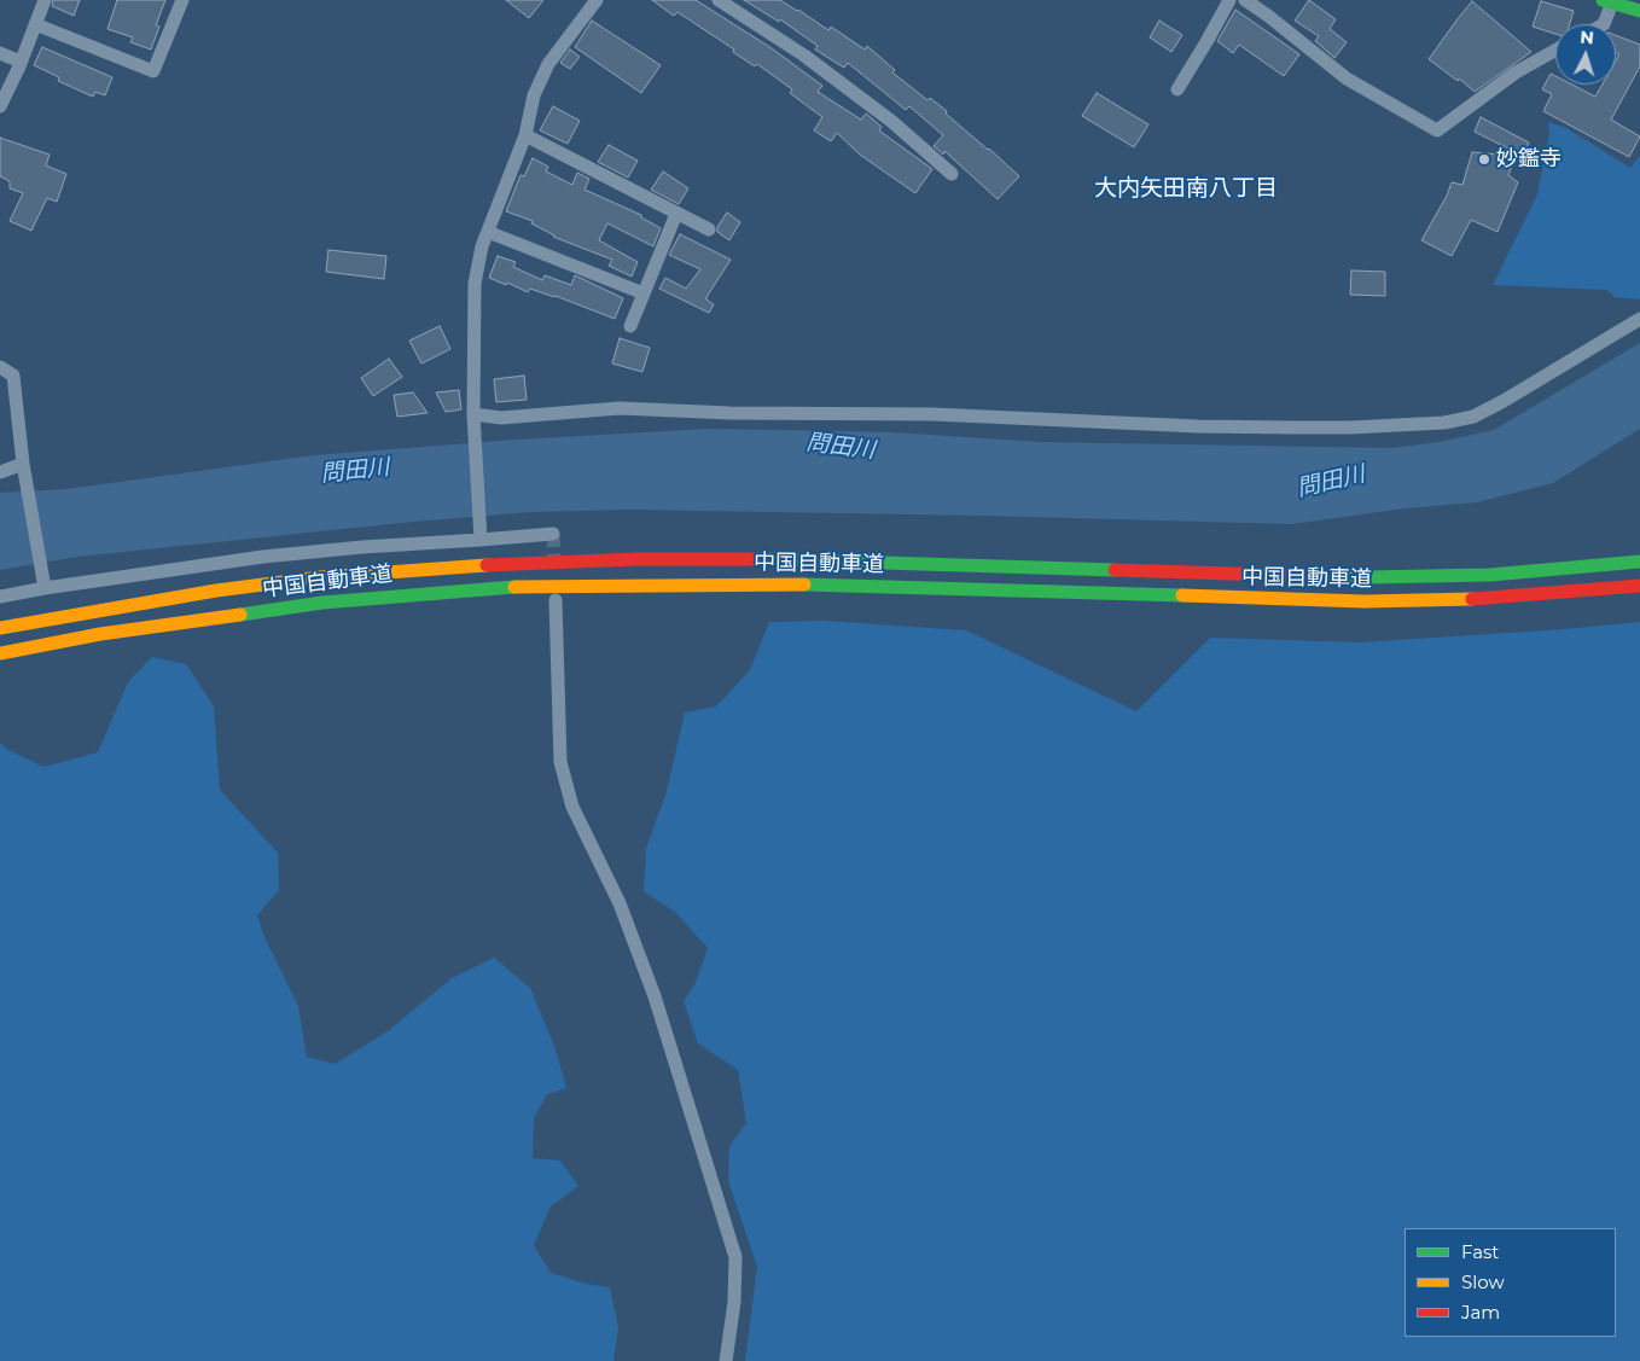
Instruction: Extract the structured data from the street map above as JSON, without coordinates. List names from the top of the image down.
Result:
{
  "streets": {
    "main road": ["中国自動車道"]
  },
  "districts": ["大内矢田南八丁目"],
  "water": ["問田川"],
  "places": ["妙鑑寺"],
  "legend": ["Fast", "Slow", "Jam"],
  "north": "top"
}
